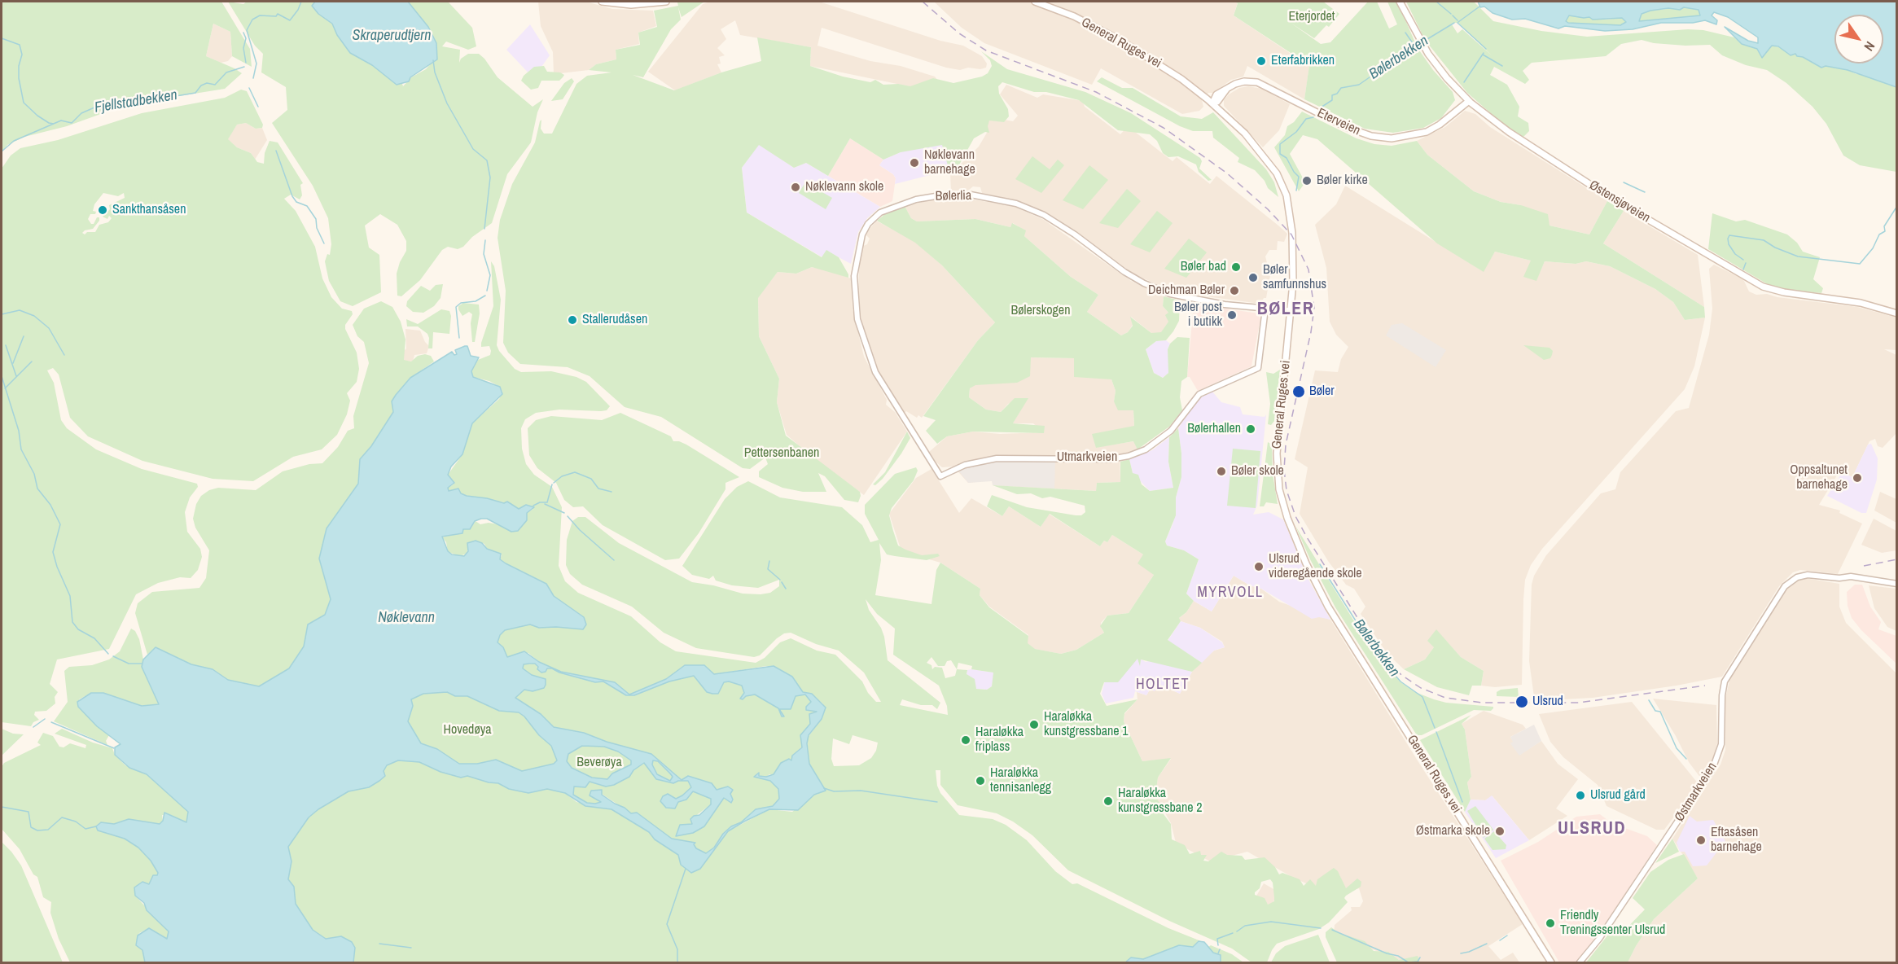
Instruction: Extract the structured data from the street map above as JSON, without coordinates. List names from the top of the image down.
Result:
{
  "streets": {
    "main road": ["General Ruges vei", "Eterveien", "Østensjøveien"],
    "street": ["Bølerlia", "Utmarkveien", "Østmarkveien"]
  },
  "crossings": [
    ["General Ruges vei", "Eterveien"],
    ["General Ruges vei", "Bølerlia"],
    ["Eterveien", "Østensjøveien"],
    ["Bølerlia", "Utmarkveien"]
  ],
  "districts": [
    "BØLER",
    "MYRVOLL",
    "HOLTET",
    "ULSRUD"
  ],
  "water": [
    "Skraperudtjern",
    "Bølerbekken",
    "Fjellstadbekken",
    "Nøklevann"
  ],
  "parks": [
    "Eterjordet",
    "Bølerskogen",
    "Pettersenbanen",
    "Hovedøya",
    "Beverøya"
  ],
  "places": [
    "Eterfabrikken",
    "Nøklevann barnehage",
    "Bøler kirke",
    "Nøklevann skole",
    "Sankthansåsen",
    "Bøler bad",
    "Bøler samfunnshus",
    "Deichman Bøler",
    "Bøler post i butikk",
    "Stallerudåsen",
    "Bøler",
    "Bølerhallen",
    "Bøler skole",
    "Oppsaltunet barnehage",
    "Ulsrud videregående skole",
    "Ulsrud",
    "Haraløkka kunstgressbane 1",
    "Haraløkka friplass",
    "Haraløkka tennisanlegg",
    "Ulsrud gård",
    "Haraløkka kunstgressbane 2",
    "Østmarka skole",
    "Eftasåsen barnehage",
    "Friendly Treningssenter Ulsrud"
  ],
  "north": "bottom right"
}
